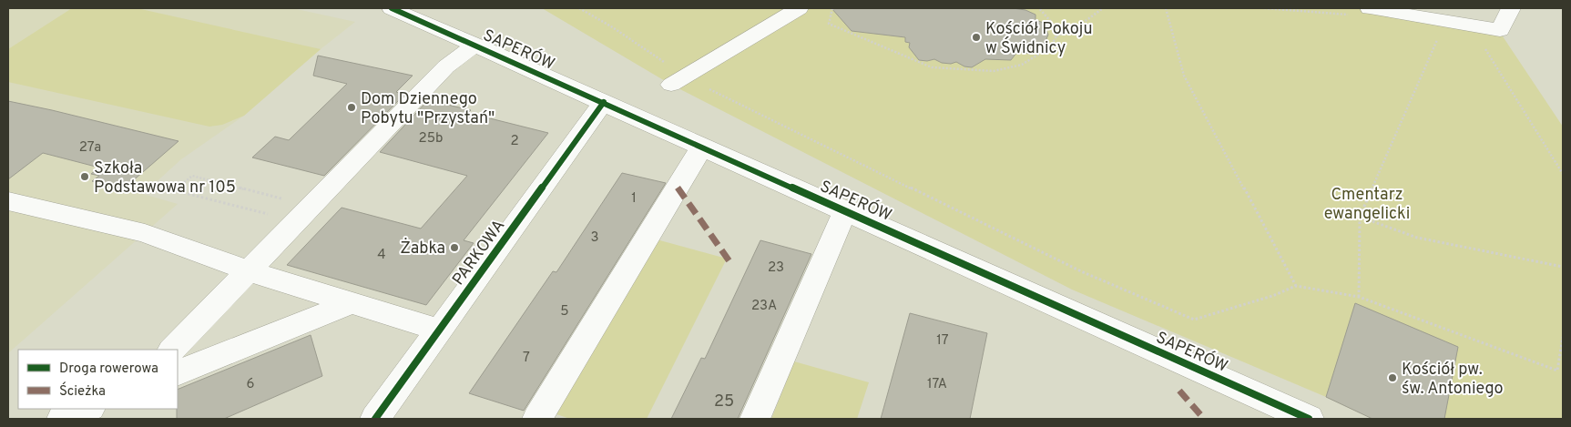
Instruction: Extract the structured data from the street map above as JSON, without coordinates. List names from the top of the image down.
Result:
{
  "streets": {
    "street": ["SAPERÓW", "PARKOWA"]
  },
  "crossings": [
    ["SAPERÓW", "PARKOWA"]
  ],
  "parks": ["Cmentarz ewangelicki"],
  "places": [
    "Kościół Pokoju w Świdnicy",
    "Dom Dziennego Pobytu \"Przystań\"",
    "Szkoła Podstawowa nr 105",
    "Żabka",
    "Kościół pw. św. Antoniego"
  ],
  "house_numbers": [
    "25b",
    "2",
    "27a",
    "1",
    "3",
    "4",
    "23",
    "23A",
    "5",
    "17",
    "7",
    "6",
    "17A",
    "25"
  ],
  "legend": ["Droga rowerowa", "Ścieżka"]
}
